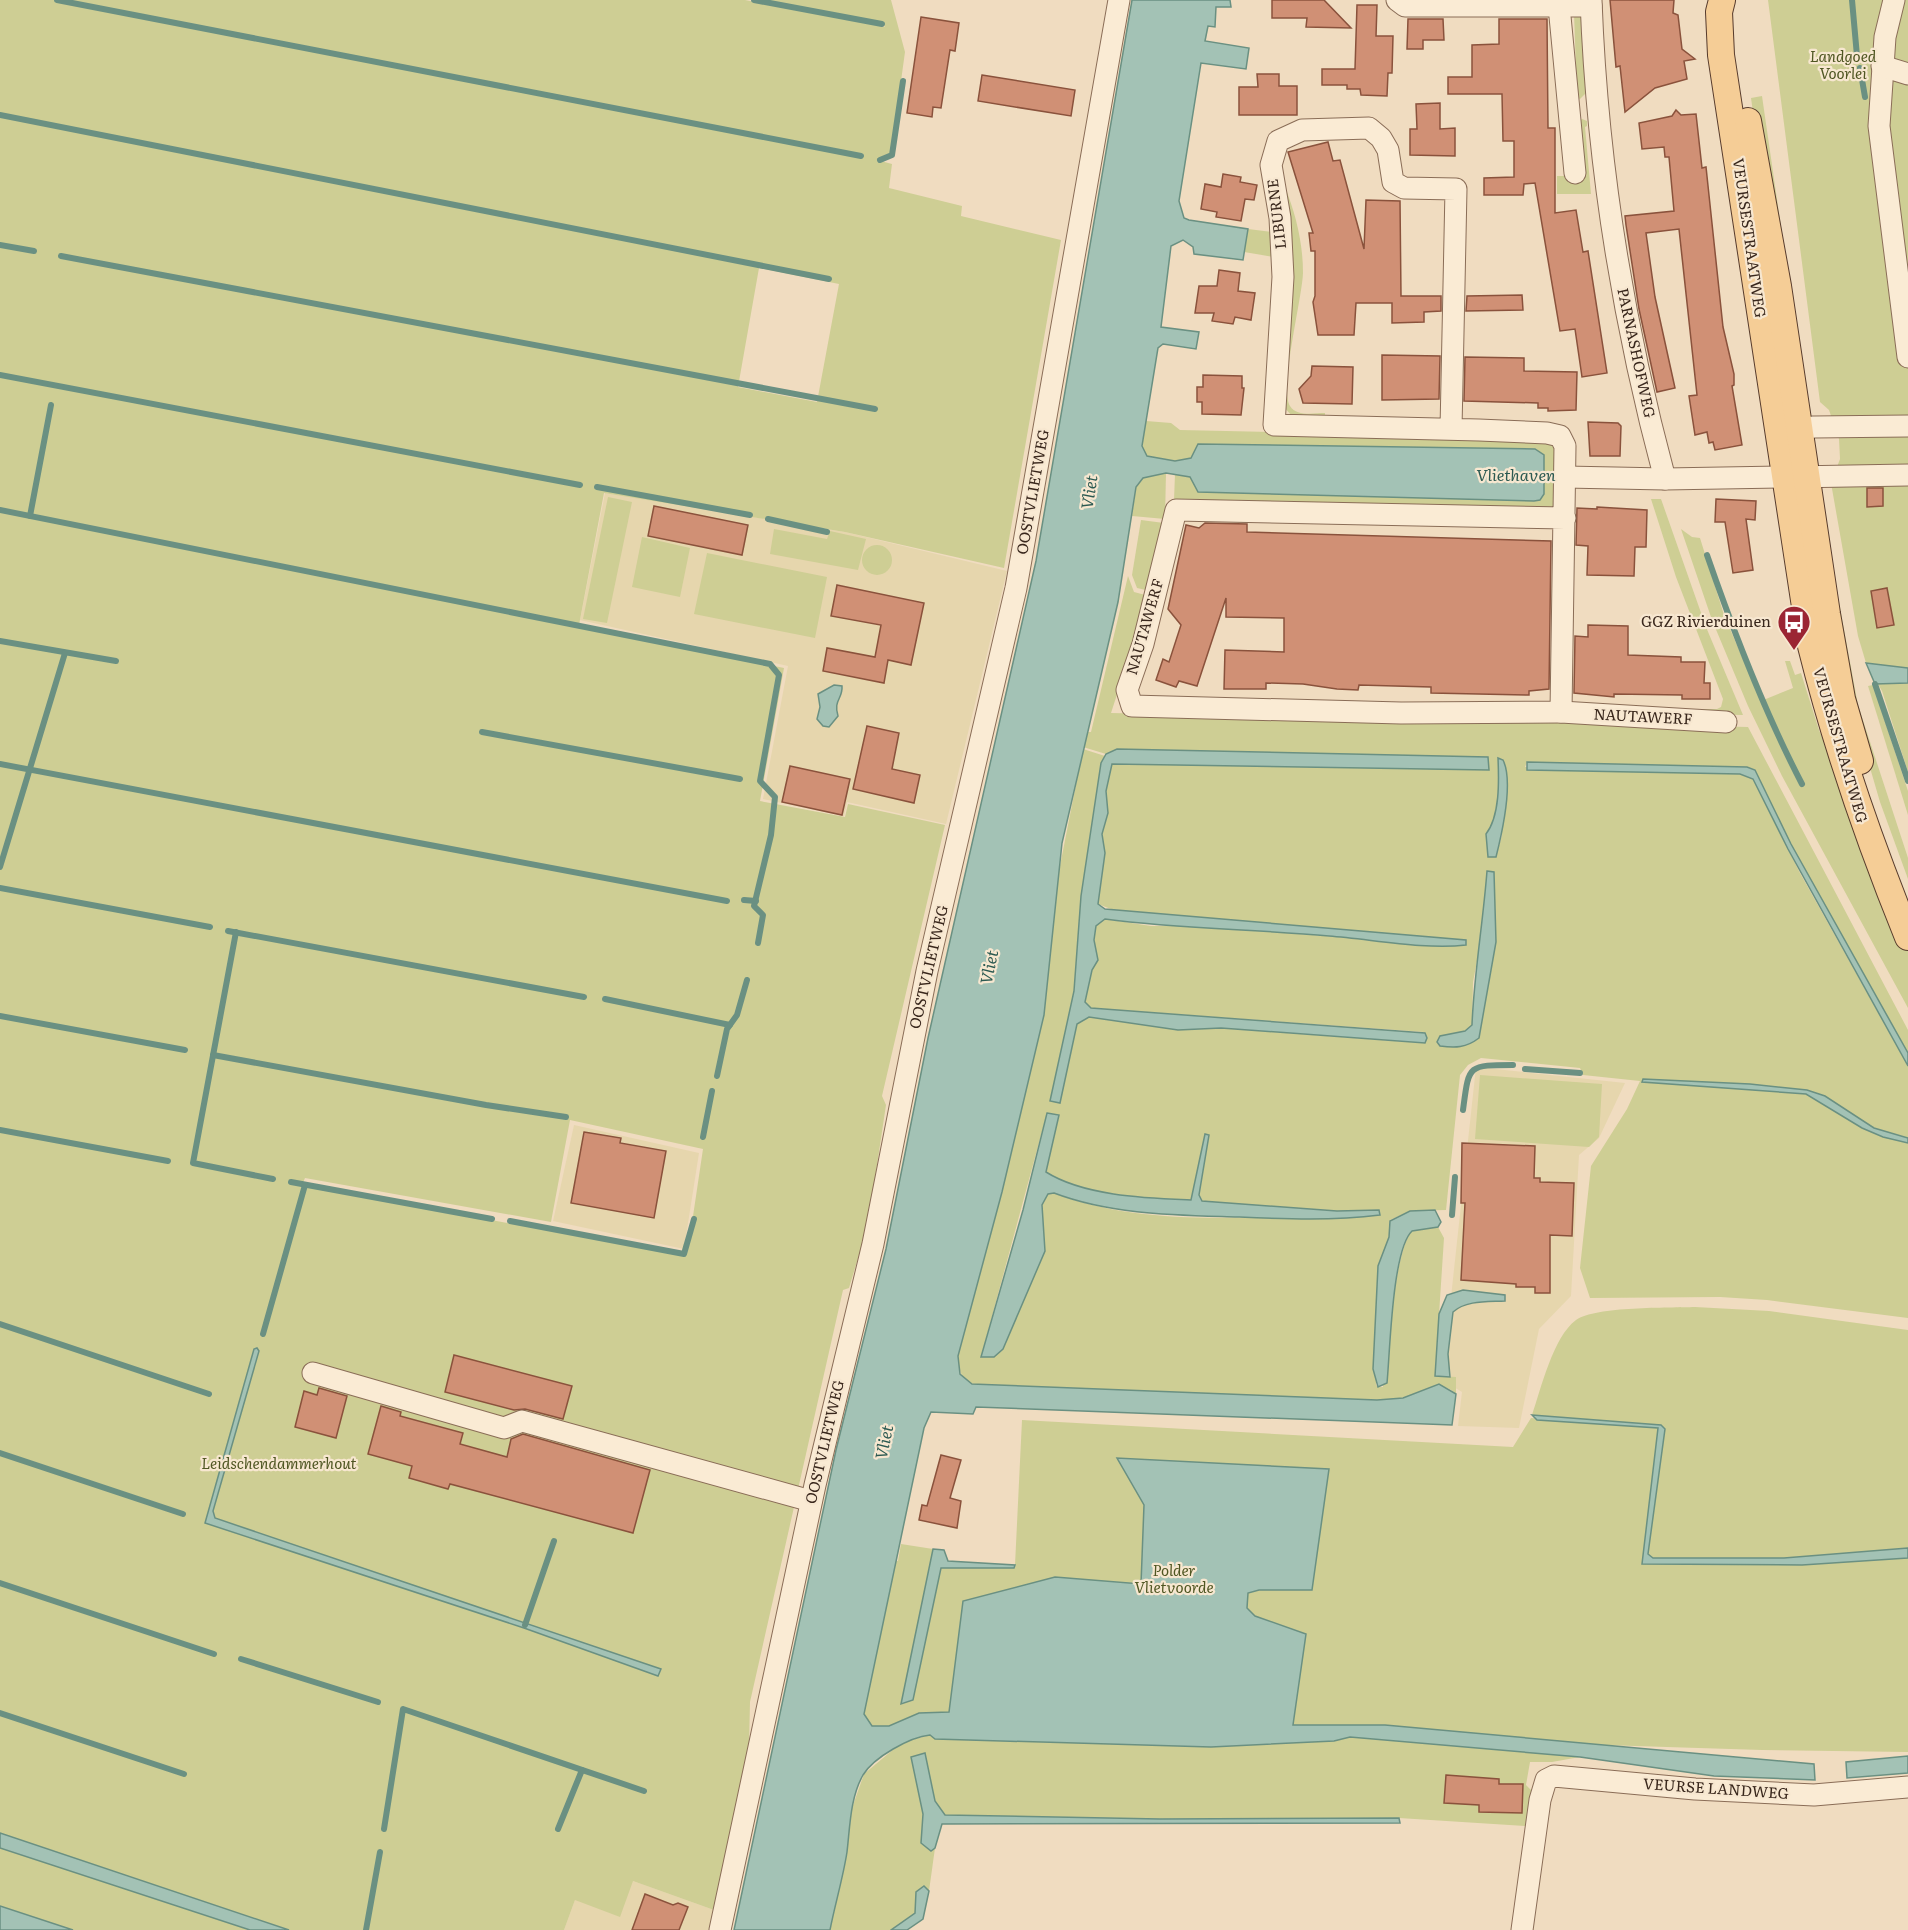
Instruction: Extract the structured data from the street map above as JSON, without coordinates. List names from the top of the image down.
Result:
{
  "streets": {
    "main road": ["VEURSESTRAATWEG"],
    "street": [
      "LIBURNE",
      "PARNASHOFWEG",
      "OOSTVLIETWEG",
      "NAUTAWERF",
      "VEURSE LANDWEG"
    ]
  },
  "water": ["Vliethaven", "Vliet"],
  "parks": ["Landgoed Voorlei", "Leidschendammerhout", "Polder Vlietvoorde"],
  "places": {
    "bus stop": ["GGZ Rivierduinen"]
  }
}
